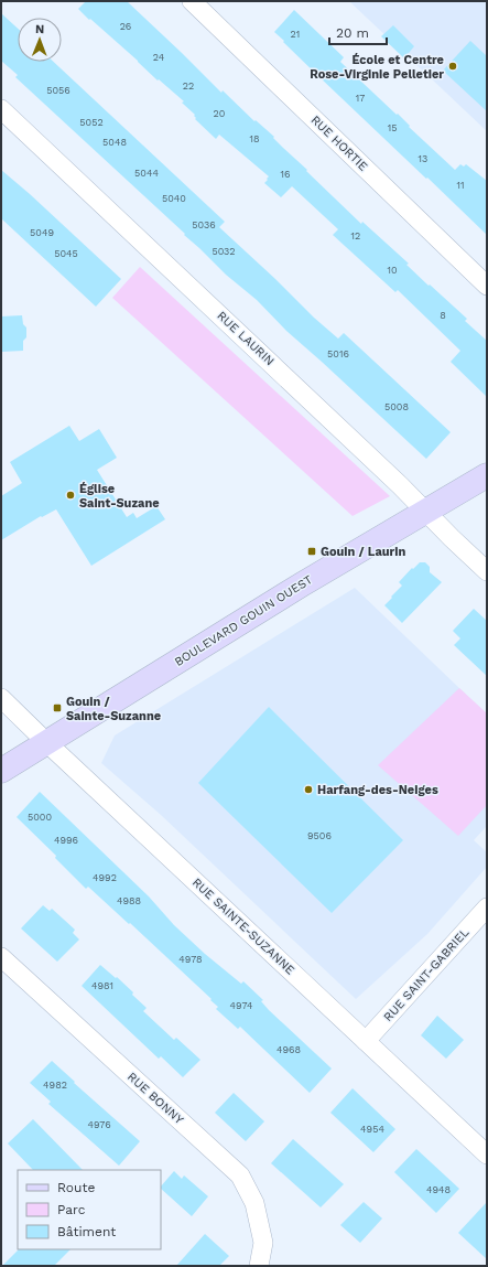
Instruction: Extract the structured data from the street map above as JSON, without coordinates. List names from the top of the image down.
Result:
{
  "streets": {
    "main road": ["BOULEVARD GOUIN OUEST"],
    "street": [
      "RUE HORTIE",
      "RUE LAURIN",
      "RUE SAINTE-SUZANNE",
      "RUE SAINT-GABRIEL",
      "RUE BONNY"
    ]
  },
  "crossings": [
    ["RUE LAURIN", "BOULEVARD GOUIN OUEST"],
    ["BOULEVARD GOUIN OUEST", "RUE SAINTE-SUZANNE"],
    ["RUE SAINTE-SUZANNE", "RUE SAINT-GABRIEL"]
  ],
  "places": {
    "other": ["École et Centre Rose-Virginie Pelletier", "Église Saint-Suzane", "Harfang-des-Neiges"],
    "transit": ["Gouin / Laurin", "Gouin / Sainte-Suzanne"]
  },
  "house_numbers": [
    "26",
    "21",
    "24",
    "22",
    "5056",
    "17",
    "20",
    "5052",
    "15",
    "18",
    "5048",
    "13",
    "5044",
    "16",
    "11",
    "5040",
    "5036",
    "5049",
    "12",
    "5032",
    "5045",
    "10",
    "8",
    "5016",
    "5008",
    "5000",
    "9506",
    "4996",
    "4992",
    "4988",
    "4978",
    "4981",
    "4974",
    "4968",
    "4982",
    "4976",
    "4954",
    "4948"
  ],
  "legend": ["Route", "Parc", "Bâtiment"],
  "scale_bar": "20 m",
  "north": "top"
}
